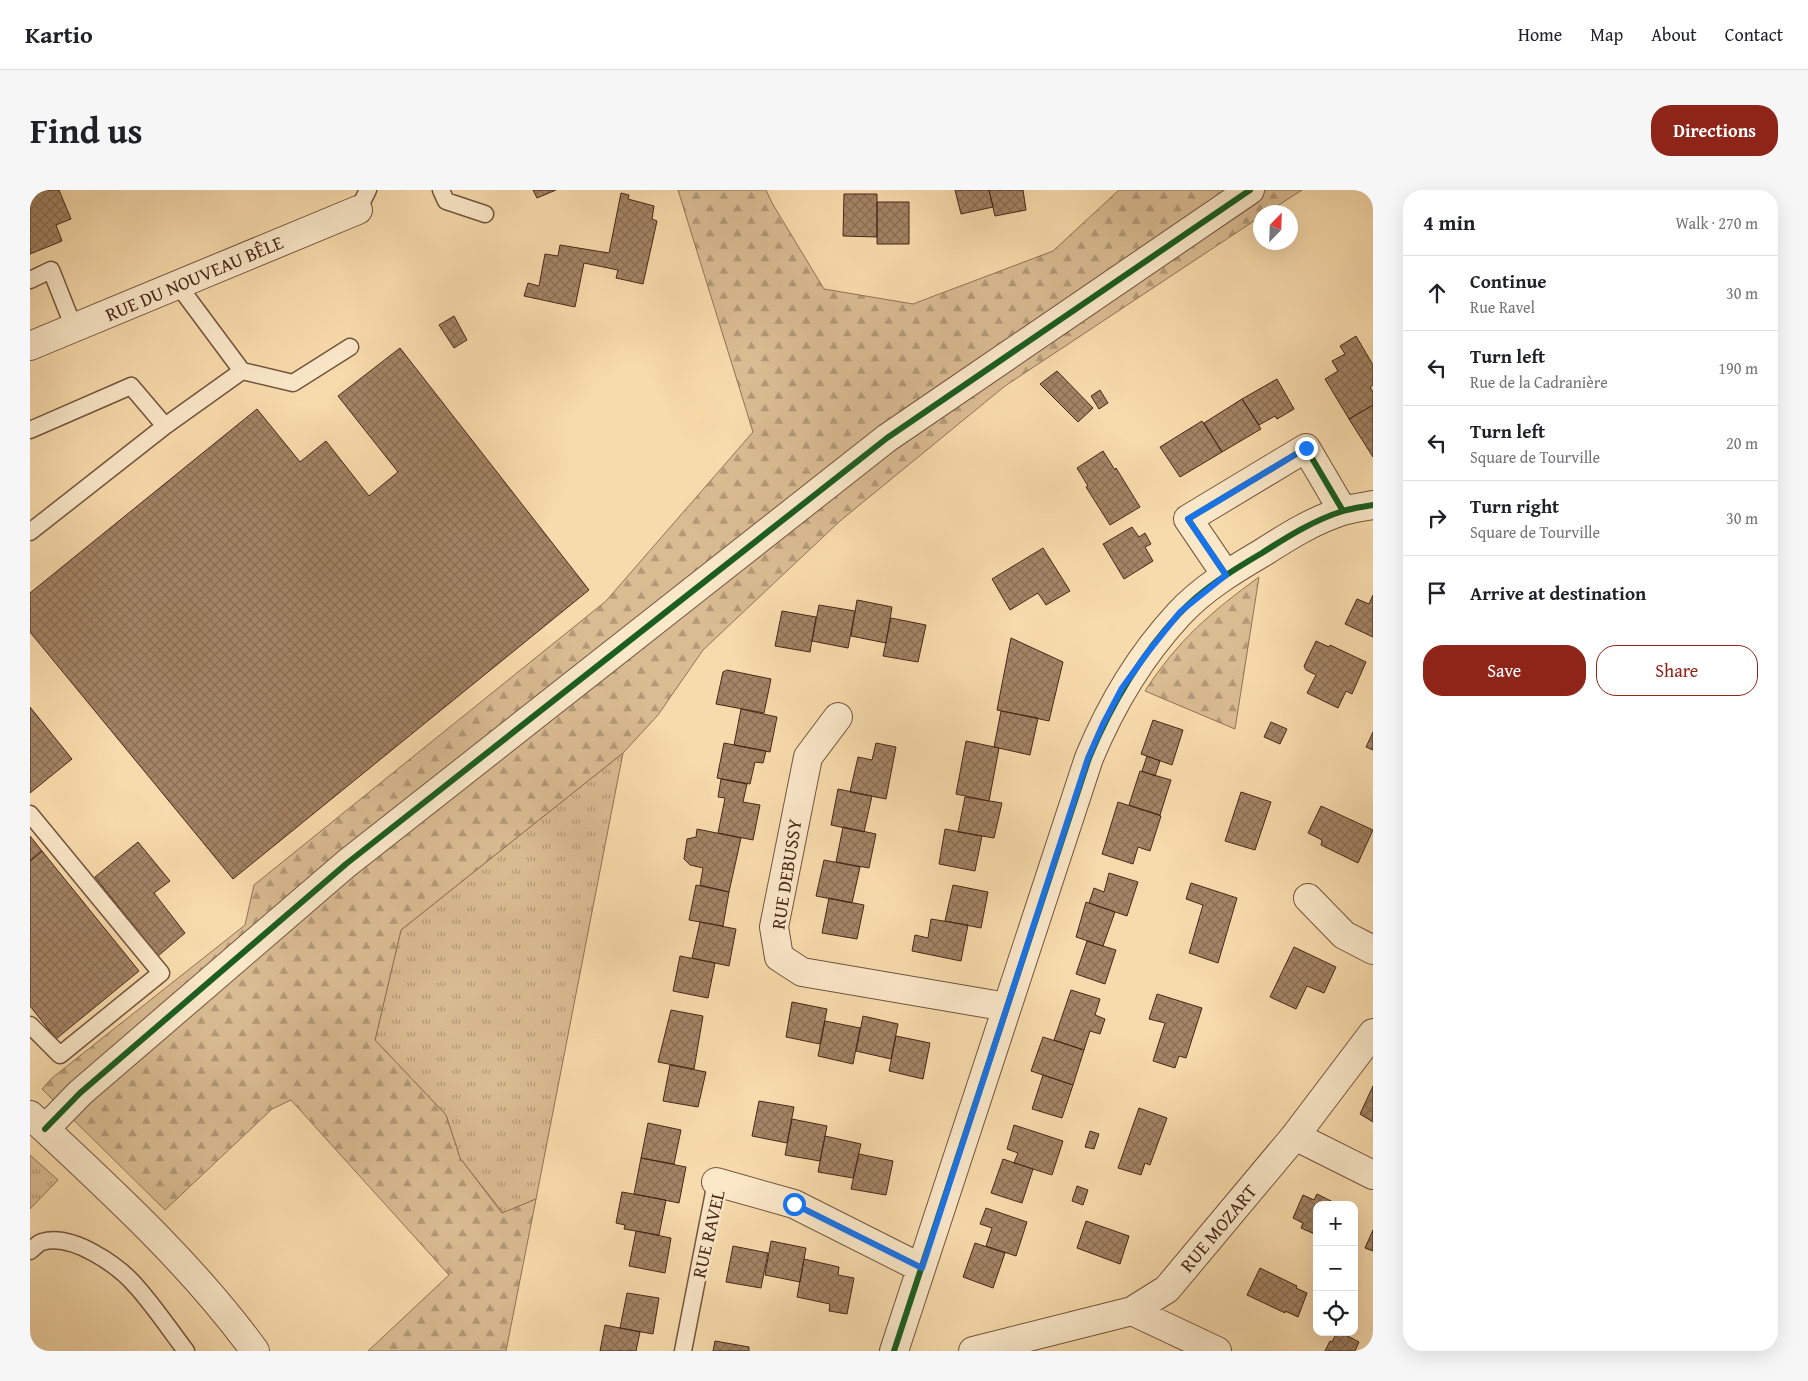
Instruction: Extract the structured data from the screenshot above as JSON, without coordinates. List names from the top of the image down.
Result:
{
  "streets": {
    "street": [
      "RUE DU NOUVEAU BÊLE",
      "RUE DEBUSSY",
      "RUE MOZART",
      "RUE RAVEL"
    ]
  },
  "north": "top right",
  "page": {
    "header": "Kartio",
    "nav": [
      "Home",
      "Map",
      "About",
      "Contact"
    ],
    "title": "Find us",
    "buttons": [
      "Directions",
      ["Save", "Share"]
    ],
    "heading": ["4 min", "Walk · 270 m"],
    "list": [
      ["Continue", "Rue Ravel", "30 m"],
      ["Turn left", "Rue de la Cadranière", "190 m"],
      ["Turn left", "Square de Tourville", "20 m"],
      ["Turn right", "Square de Tourville", "30 m"],
      "Arrive at destination"
    ],
    "map_buttons": ["+", "−"]
  }
}
